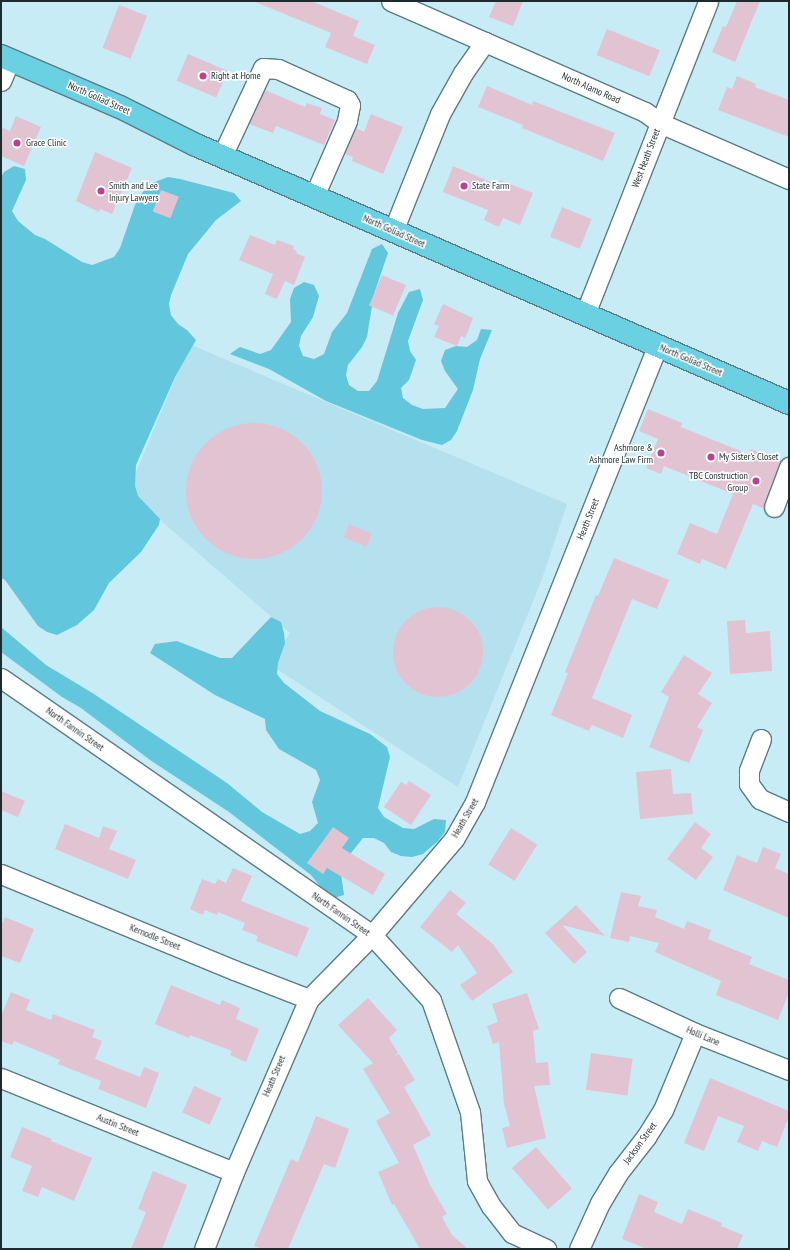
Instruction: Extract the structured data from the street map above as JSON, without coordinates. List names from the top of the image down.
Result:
{
  "streets": {
    "main road": ["North Goliad Street"],
    "street": [
      "North Alamo Road",
      "West Heath Street",
      "Heath Street",
      "North Fannin Street",
      "Kernodle Street",
      "Holli Lane",
      "Austin Street",
      "Jackson Street"
    ]
  },
  "crossings": [
    ["North Alamo Road", "West Heath Street"],
    ["North Goliad Street", "West Heath Street"],
    ["North Goliad Street", "Heath Street"],
    ["Heath Street", "North Fannin Street"],
    ["Heath Street", "Kernodle Street"],
    ["Heath Street", "Austin Street"],
    ["Holli Lane", "Jackson Street"]
  ],
  "places": [
    "Right at Home",
    "Grace Clinic",
    "State Farm",
    "Smith and Lee Injury Lawyers",
    "Ashmore & Ashmore Law Firm",
    "My Sister's Closet",
    "TBC Construction Group"
  ]
}
